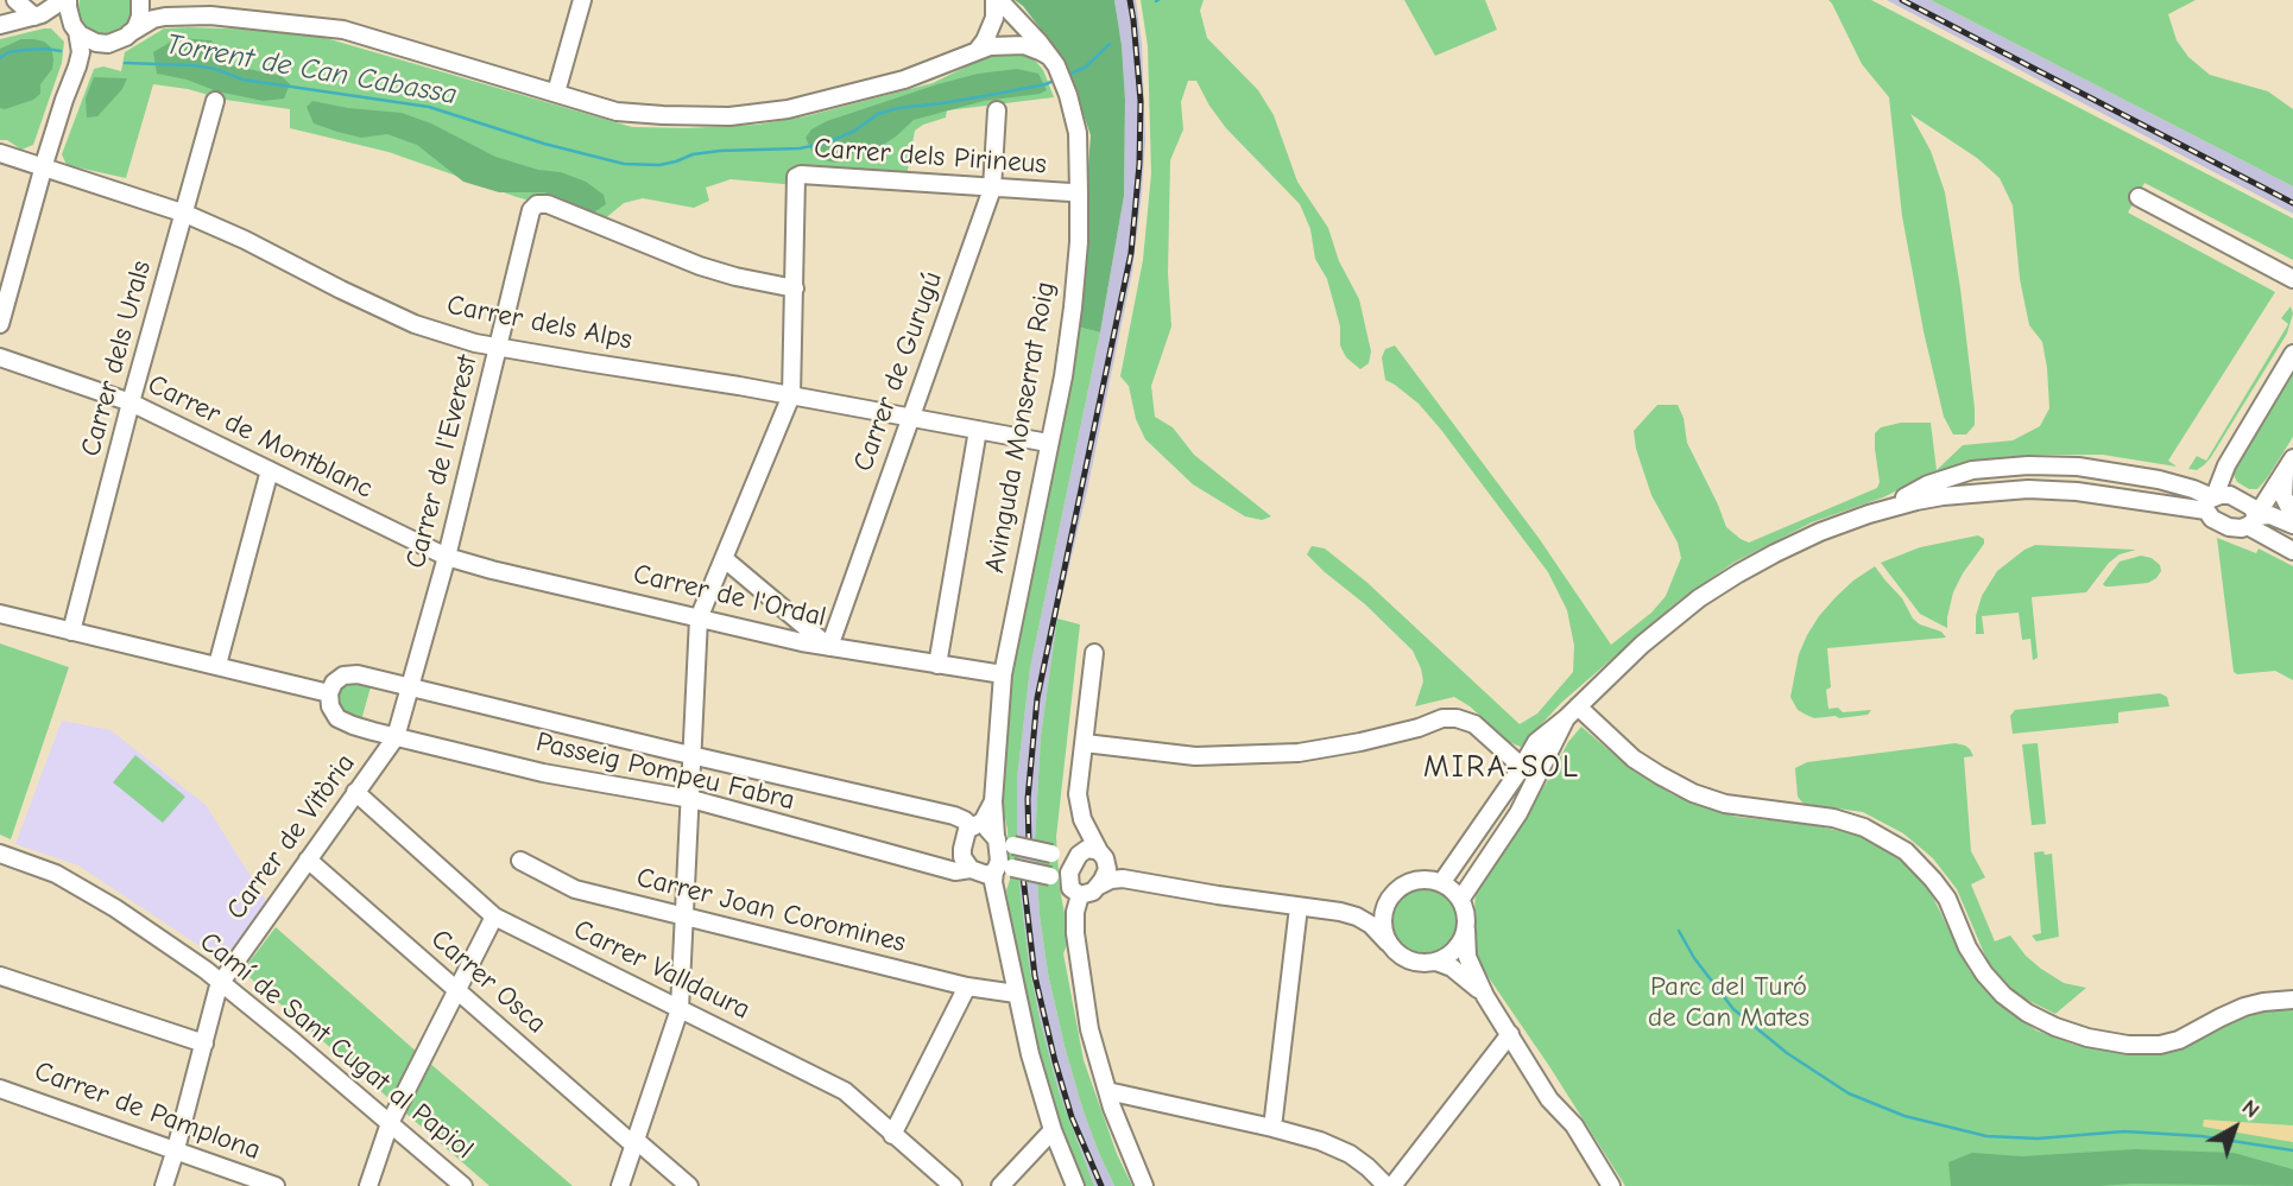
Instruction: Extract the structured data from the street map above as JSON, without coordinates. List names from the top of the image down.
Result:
{
  "streets": {
    "street": [
      "Carrer dels Pirineus",
      "Carrer dels Alps",
      "Carrer dels Urals",
      "Carrer de Gurugú",
      "Avinguda Monserrat Roig",
      "Carrer de Montblanc",
      "Carrer de l'Everest",
      "Carrer de l'Ordal",
      "Passeig Pompeu Fabra",
      "Carrer de Vitòria",
      "Carrer Joan Coromines",
      "Carrer Valldaura",
      "Carrer Osca",
      "Camí de Sant Cugat al Papiol",
      "Carrer de Pamplona"
    ]
  },
  "crossings": [
    ["Carrer dels Pirineus", "Carrer de Gurugú"],
    ["Carrer dels Pirineus", "Carrer de l'Everest"],
    ["Carrer dels Alps", "Carrer dels Urals"],
    ["Carrer dels Alps", "Carrer de Gurugú"],
    ["Carrer dels Alps", "Avinguda Monserrat Roig"],
    ["Carrer dels Alps", "Carrer de l'Everest"],
    ["Carrer dels Urals", "Carrer de Montblanc"],
    ["Carrer de Gurugú", "Carrer de l'Ordal"],
    ["Avinguda Monserrat Roig", "Carrer de l'Ordal"],
    ["Avinguda Monserrat Roig", "Passeig Pompeu Fabra"],
    ["Carrer de Montblanc", "Carrer de l'Everest"],
    ["Carrer de Montblanc", "Carrer de l'Ordal"],
    ["Carrer de l'Everest", "Carrer de l'Ordal"],
    ["Carrer de l'Everest", "Passeig Pompeu Fabra"],
    ["Passeig Pompeu Fabra", "Carrer de Vitòria"],
    ["Carrer de Vitòria", "Carrer Valldaura"],
    ["Carrer de Vitòria", "Carrer Osca"],
    ["Carrer de Vitòria", "Camí de Sant Cugat al Papiol"],
    ["Carrer de Vitòria", "Carrer de Pamplona"]
  ],
  "districts": ["MIRA-SOL"],
  "water": ["Torrent de Can Cabassa"],
  "parks": ["Parc del Turó de Can Mates"],
  "north": "top right"
}
